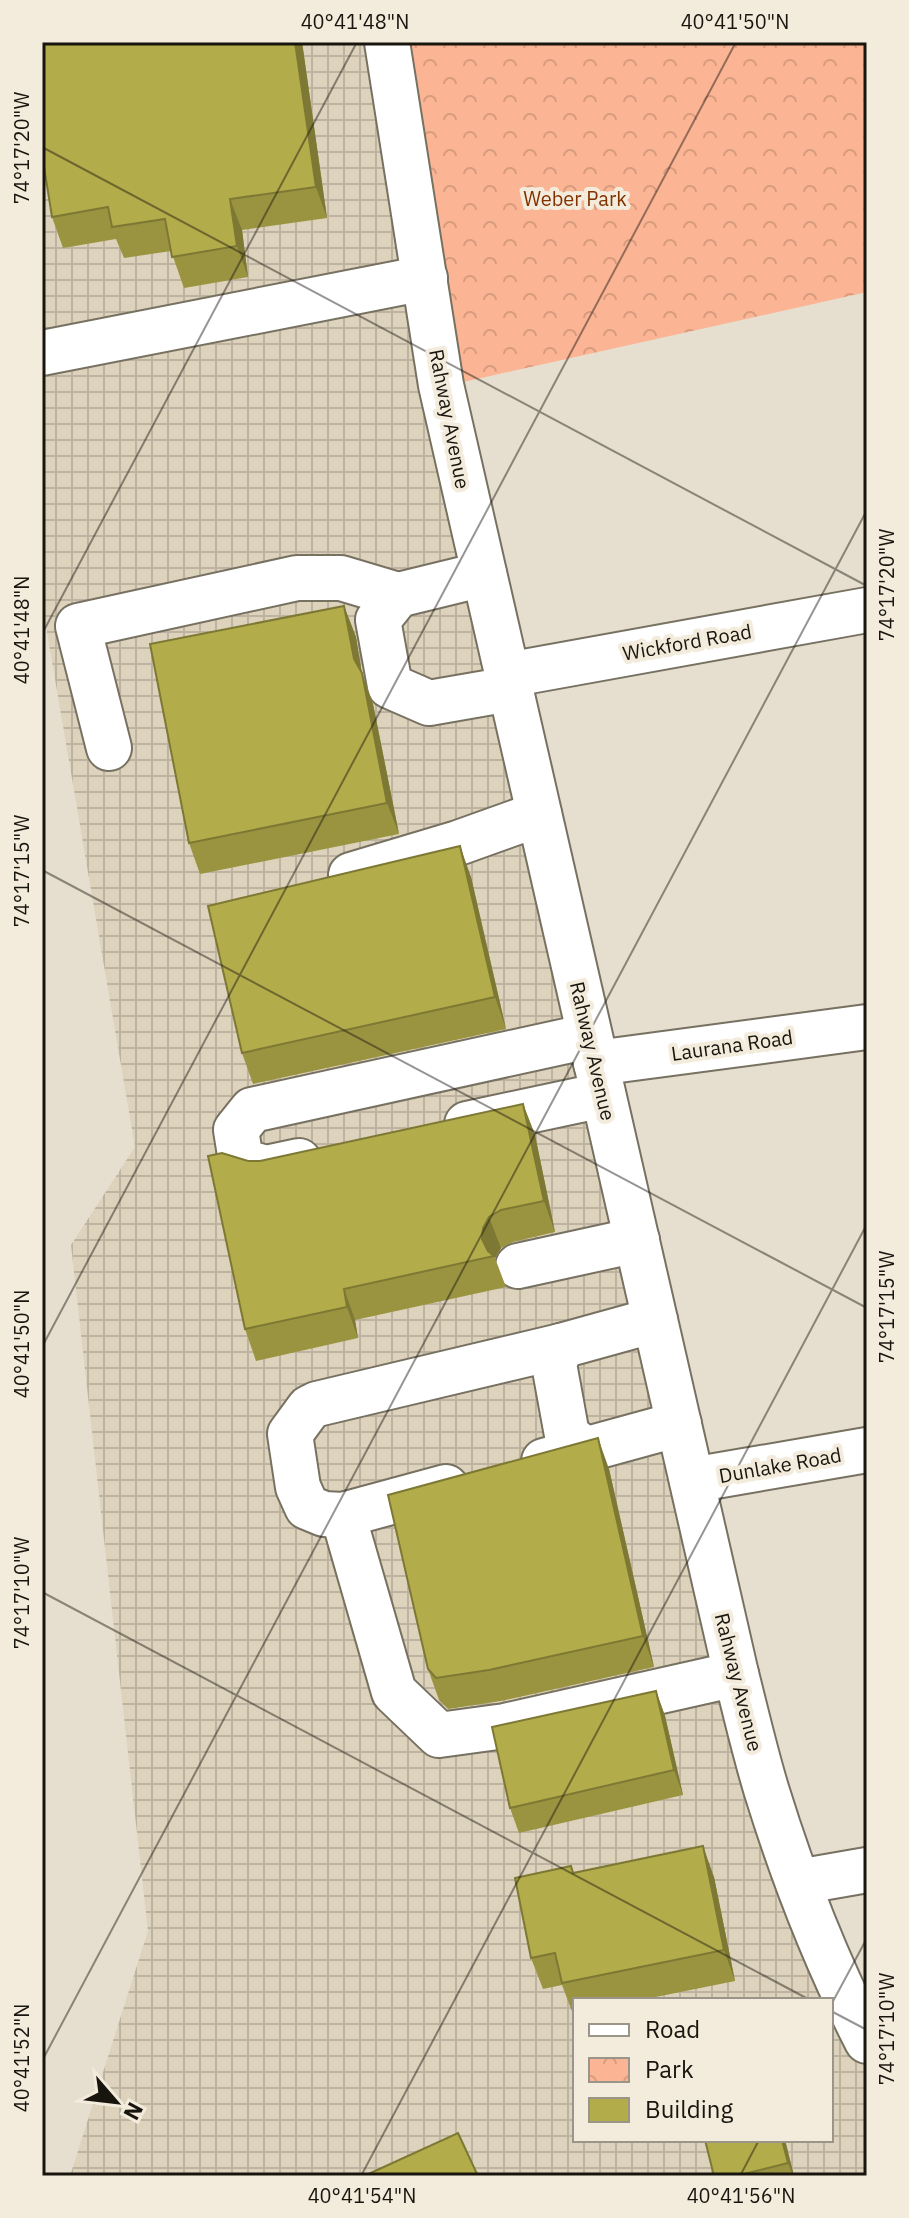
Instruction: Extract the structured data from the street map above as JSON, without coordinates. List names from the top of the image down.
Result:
{
  "streets": {
    "street": [
      "Rahway Avenue",
      "Wickford Road",
      "Laurana Road",
      "Dunlake Road"
    ]
  },
  "crossings": [
    ["Rahway Avenue", "Wickford Road"],
    ["Rahway Avenue", "Laurana Road"],
    ["Rahway Avenue", "Dunlake Road"]
  ],
  "parks": ["Weber Park"],
  "legend": ["Road", "Park", "Building"],
  "north": "bottom right",
  "coordinates": [
    "40°41'48\"N",
    "40°41'50\"N",
    "74°17'20\"W",
    "74°17'15\"W",
    "74°17'10\"W",
    "40°41'52\"N",
    "40°41'54\"N",
    "40°41'56\"N"
  ]
}
